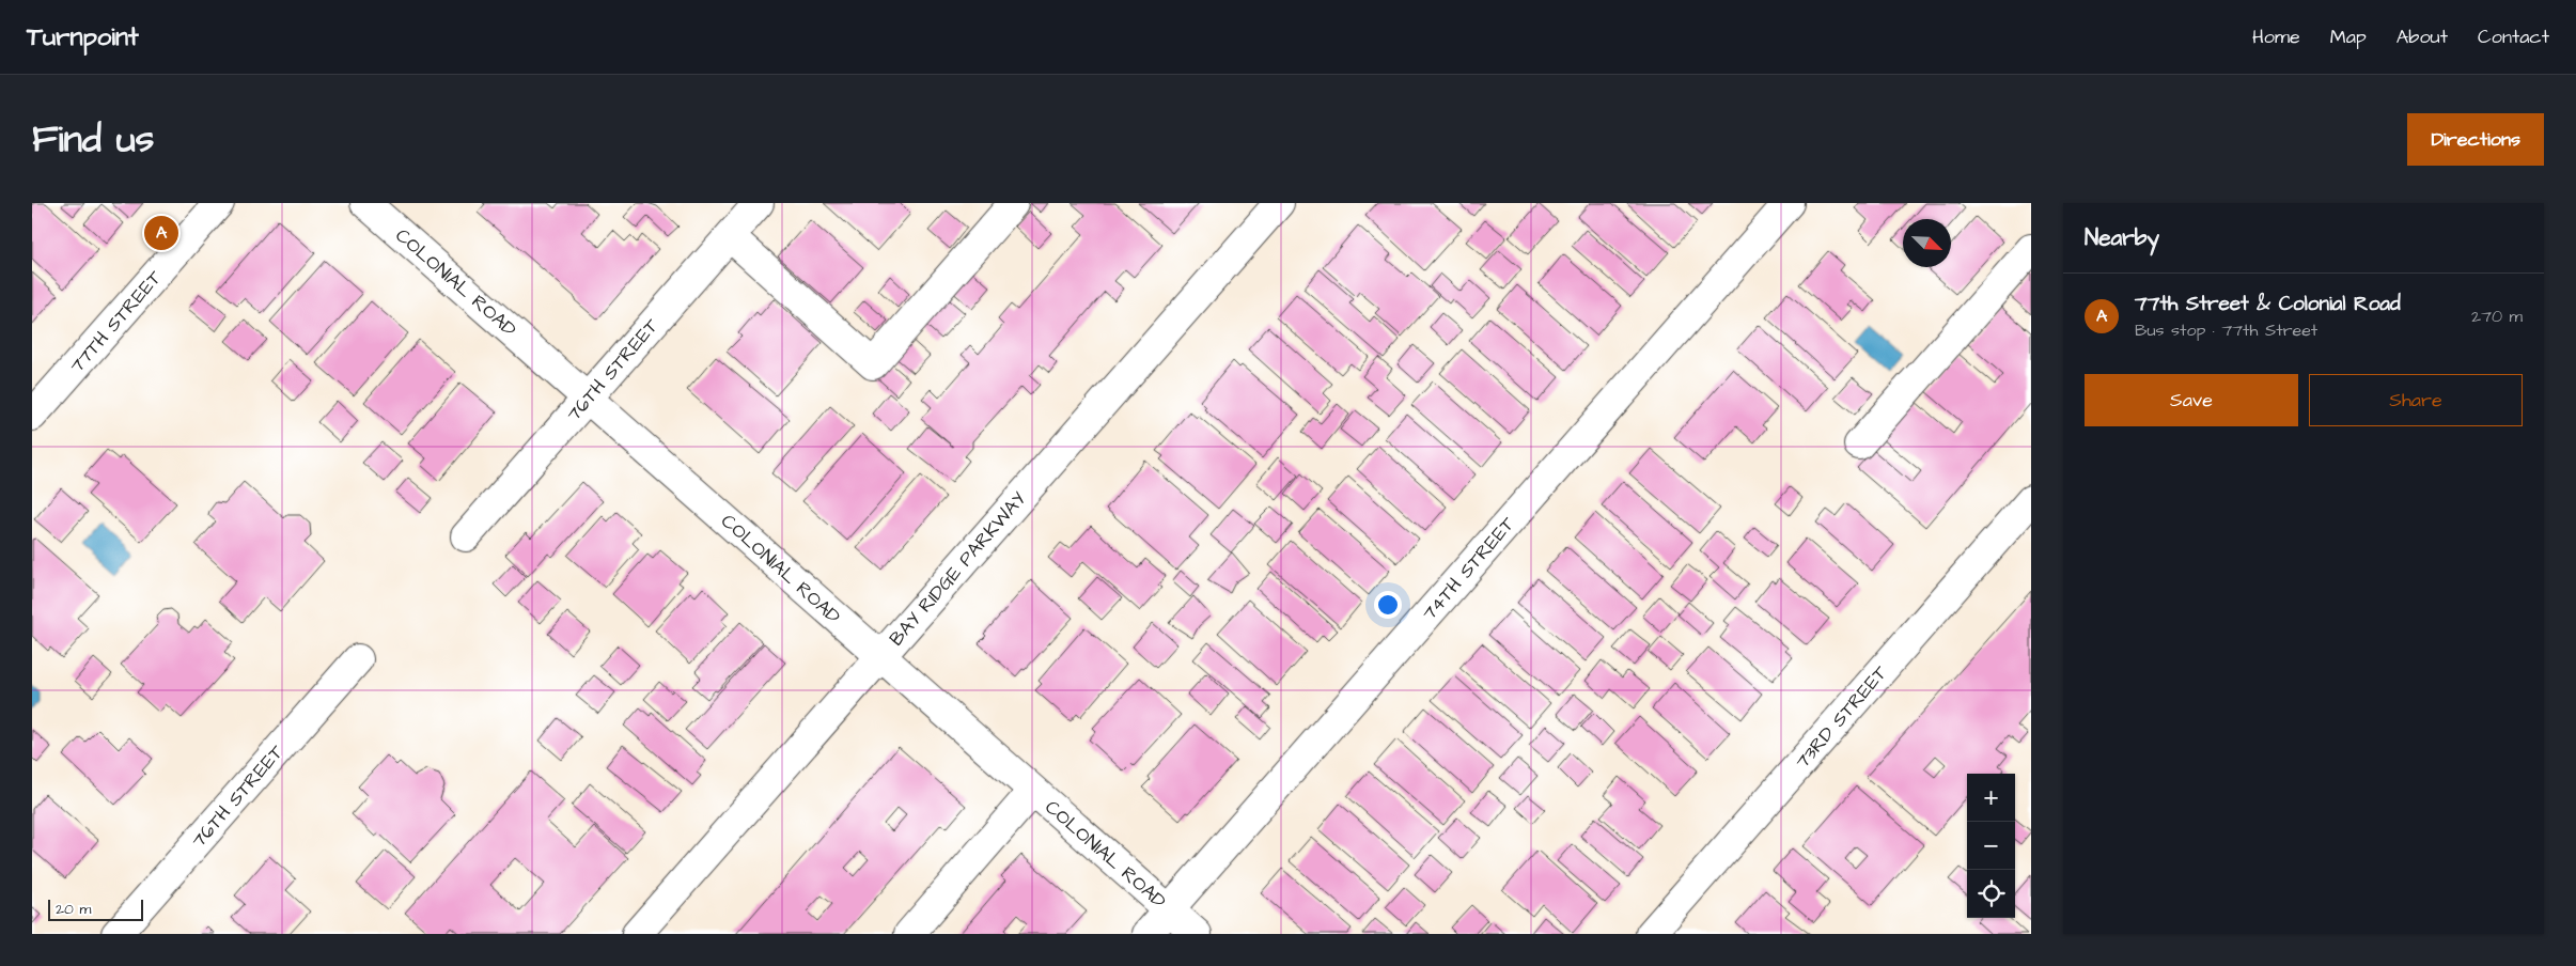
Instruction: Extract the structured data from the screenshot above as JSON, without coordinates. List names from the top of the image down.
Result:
{
  "streets": {
    "street": [
      "COLONIAL ROAD",
      "77TH STREET",
      "76TH STREET",
      "BAY RIDGE PARKWAY",
      "74TH STREET",
      "73RD STREET"
    ]
  },
  "crossings": [
    ["COLONIAL ROAD", "76TH STREET"],
    ["COLONIAL ROAD", "BAY RIDGE PARKWAY"],
    ["COLONIAL ROAD", "74TH STREET"]
  ],
  "scale_bar": "20 m",
  "north": "bottom right",
  "page": {
    "header": "Turnpoint",
    "nav": [
      "Home",
      "Map",
      "About",
      "Contact"
    ],
    "title": "Find us",
    "buttons": [
      "Directions",
      ["Save", "Share"]
    ],
    "heading": "Nearby",
    "pins": "A",
    "list": [
      {
        "mark": "A",
        "name": "77th Street & Colonial Road",
        "note": "Bus stop · 77th Street",
        "value": "270 m"
      }
    ],
    "map_buttons": ["+", "−"],
    "scale": "20 m"
  }
}
